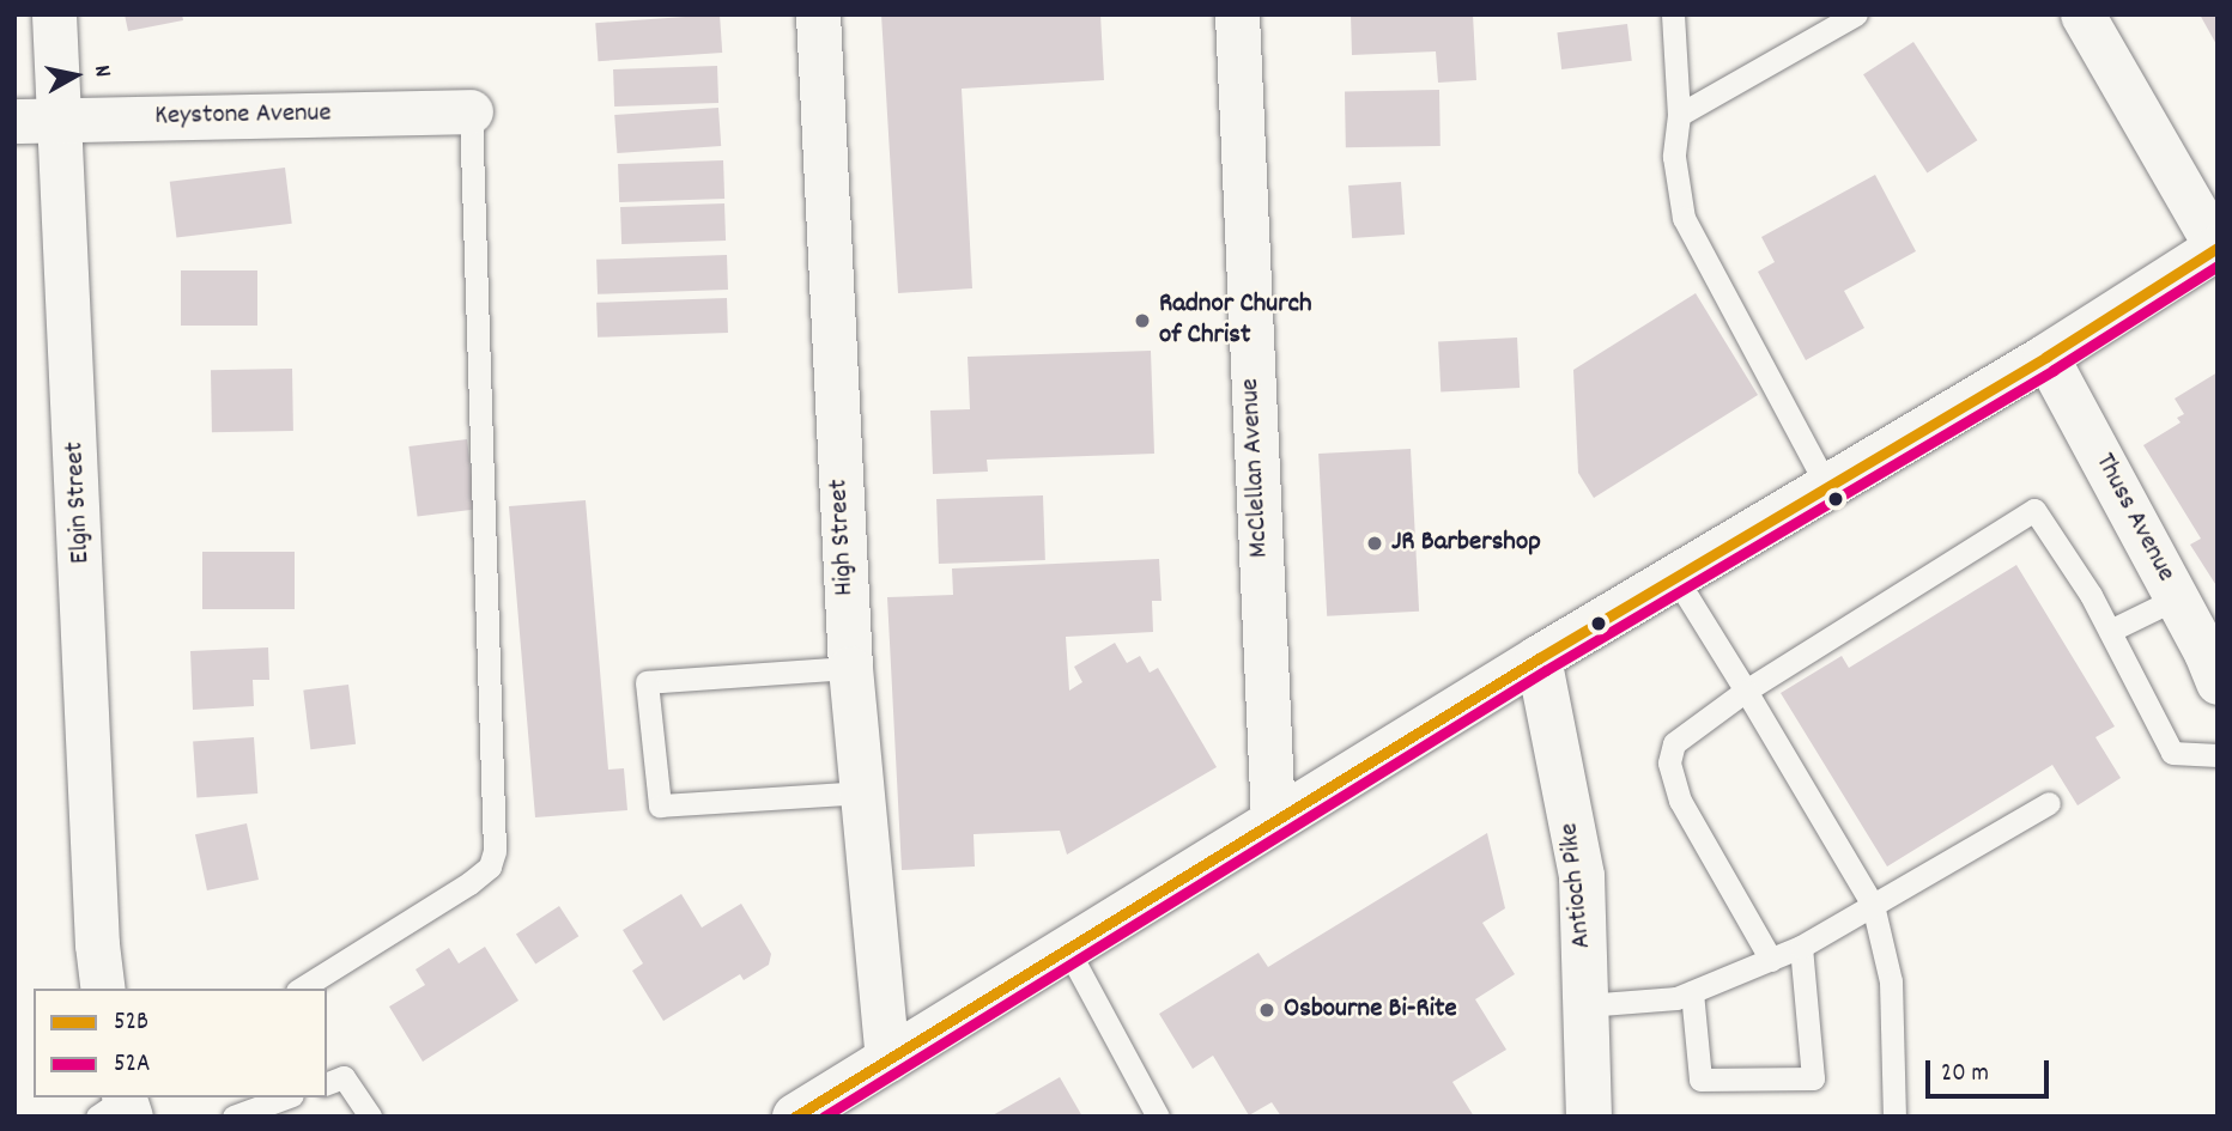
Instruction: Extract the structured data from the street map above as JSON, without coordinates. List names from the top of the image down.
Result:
{
  "streets": {
    "main road": ["Antioch Pike"],
    "street": [
      "Keystone Avenue",
      "McClellan Avenue",
      "Elgin Street",
      "Thuss Avenue",
      "High Street"
    ]
  },
  "crossings": [
    ["Keystone Avenue", "Elgin Street"]
  ],
  "places": ["Radnor Church of Christ", "JR Barbershop", "Osbourne Bi-Rite"],
  "lines": ["transit line 52B", "transit line 52A"],
  "legend": ["52B", "52A"],
  "scale_bar": "20 m",
  "north": "right"
}
